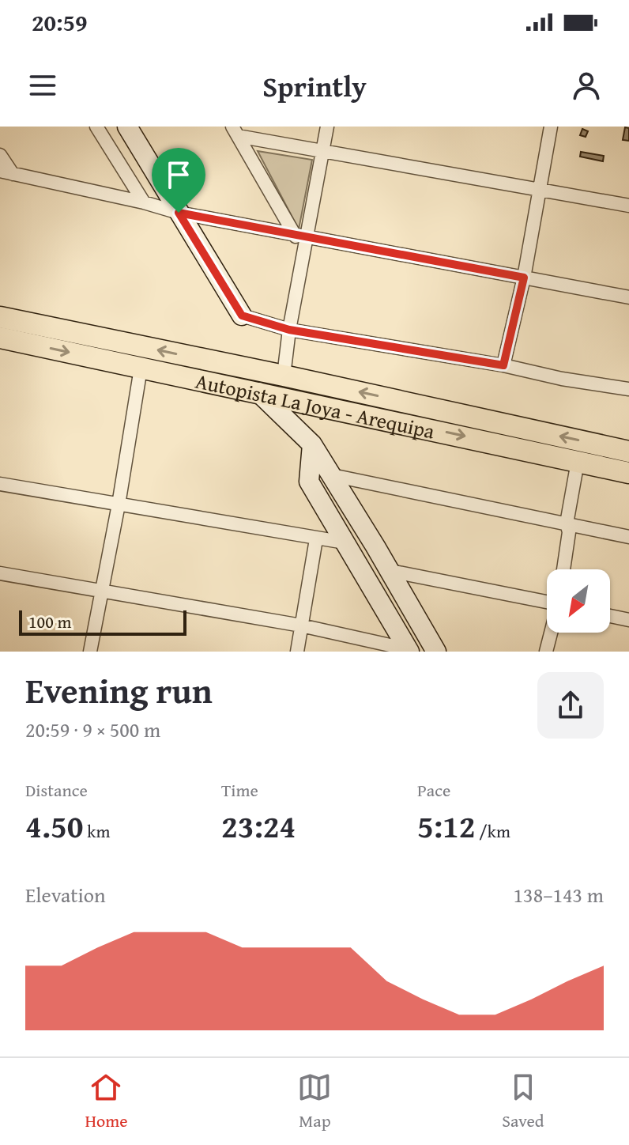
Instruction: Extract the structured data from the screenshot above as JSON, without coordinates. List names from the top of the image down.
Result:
{
  "streets": {
    "main road": ["Autopista La Joya - Arequipa"]
  },
  "scale_bar": "100 m",
  "north": "bottom left",
  "page": {
    "status": "20:59",
    "header": "Sprintly",
    "scale": "100 m",
    "heading": ["Evening run", "20:59 · 9 × 500 m"],
    "stats": [
      ["Distance", "4.50 km"],
      ["Time", "23:24"],
      ["Pace", "5:12 /km"]
    ],
    "chart": ["Elevation", "138–143 m"],
    "tabs": ["Home", "Map", "Saved"]
  }
}
